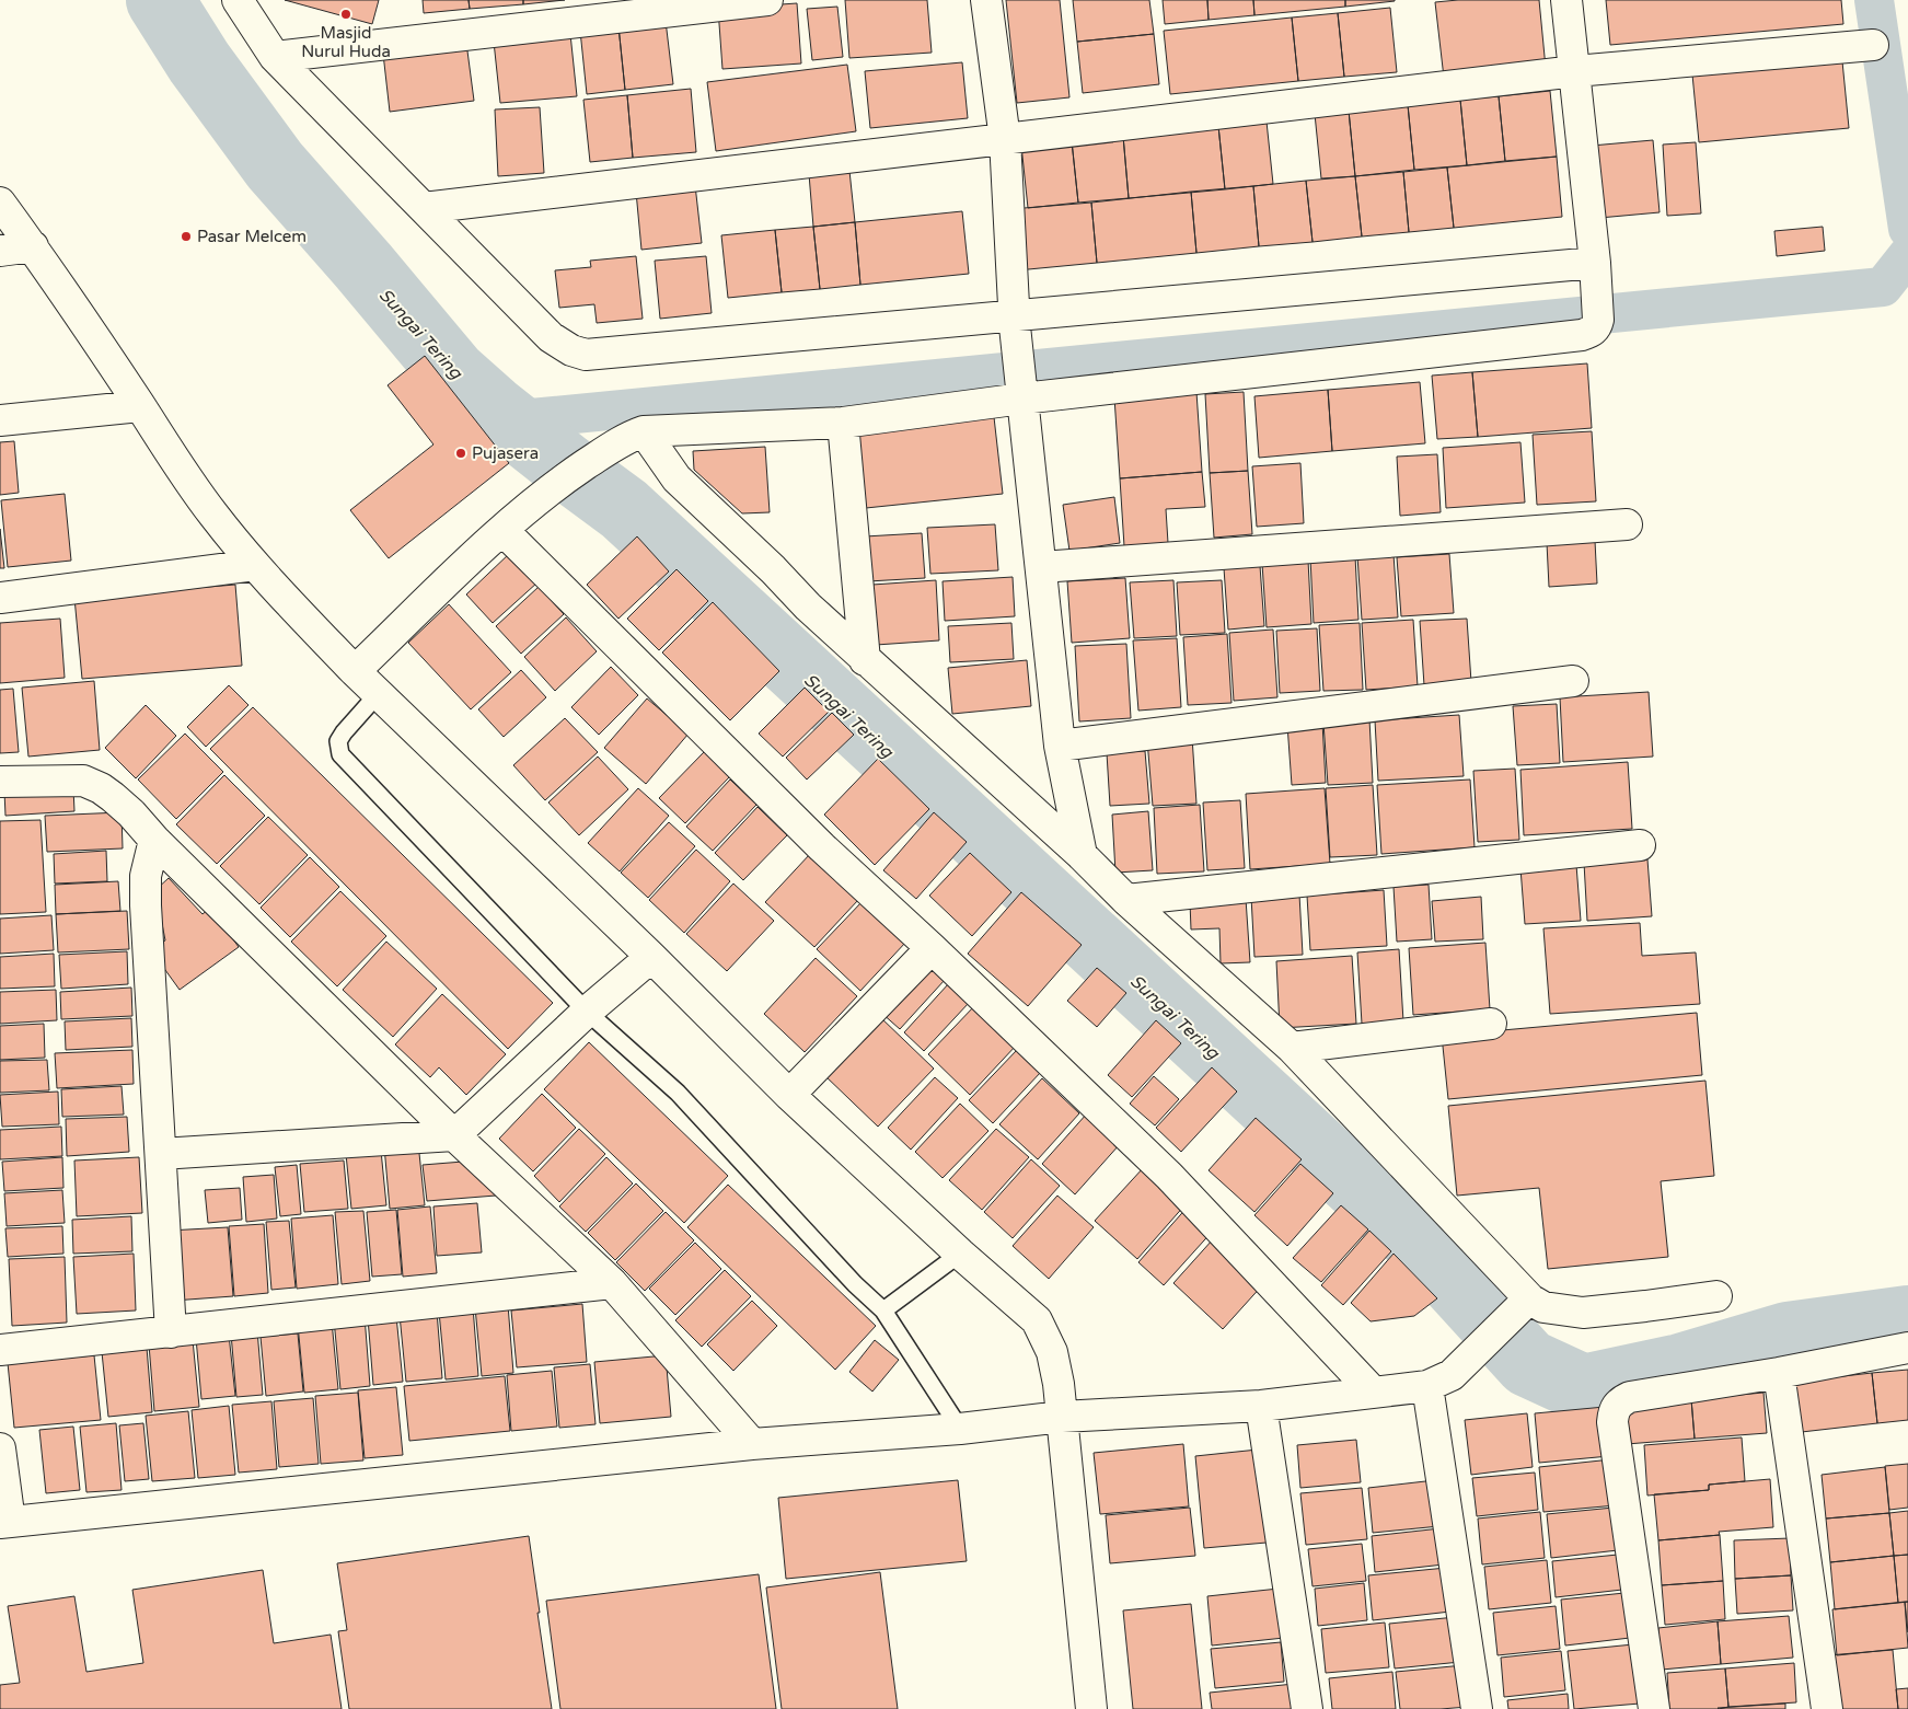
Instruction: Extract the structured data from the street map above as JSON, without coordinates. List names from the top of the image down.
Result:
{
  "water": ["Sungai Tering"],
  "places": ["Masjid Nurul Huda", "Pasar Melcem", "Pujasera"]
}
